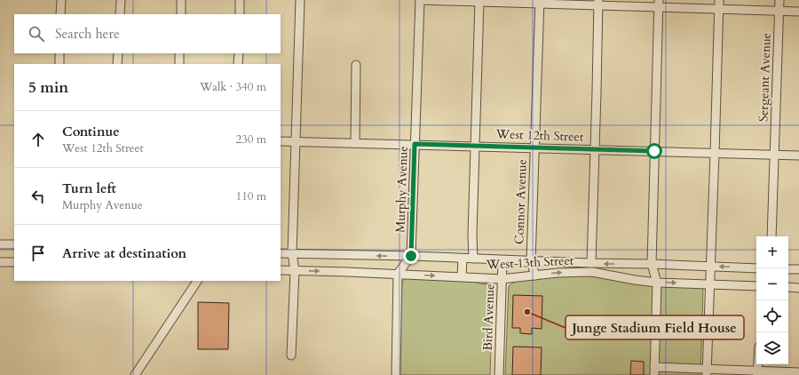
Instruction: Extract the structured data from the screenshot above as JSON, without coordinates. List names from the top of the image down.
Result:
{
  "streets": {
    "street": [
      "Sergeant Avenue",
      "West 12th Street",
      "Murphy Avenue",
      "Connor Avenue",
      "West 13th Street",
      "Bird Avenue"
    ]
  },
  "crossings": [
    ["Sergeant Avenue", "West 12th Street"],
    ["West 12th Street", "Murphy Avenue"],
    ["West 12th Street", "Connor Avenue"],
    ["Murphy Avenue", "West 13th Street"],
    ["Connor Avenue", "West 13th Street"],
    ["West 13th Street", "Bird Avenue"]
  ],
  "places": ["Junge Stadium Field House"],
  "page": {
    "search": "Search here",
    "heading": ["5 min", "Walk · 340 m"],
    "list": [
      ["Continue", "West 12th Street", "230 m"],
      ["Turn left", "Murphy Avenue", "110 m"],
      "Arrive at destination"
    ],
    "map_buttons": ["+", "−"]
  }
}
